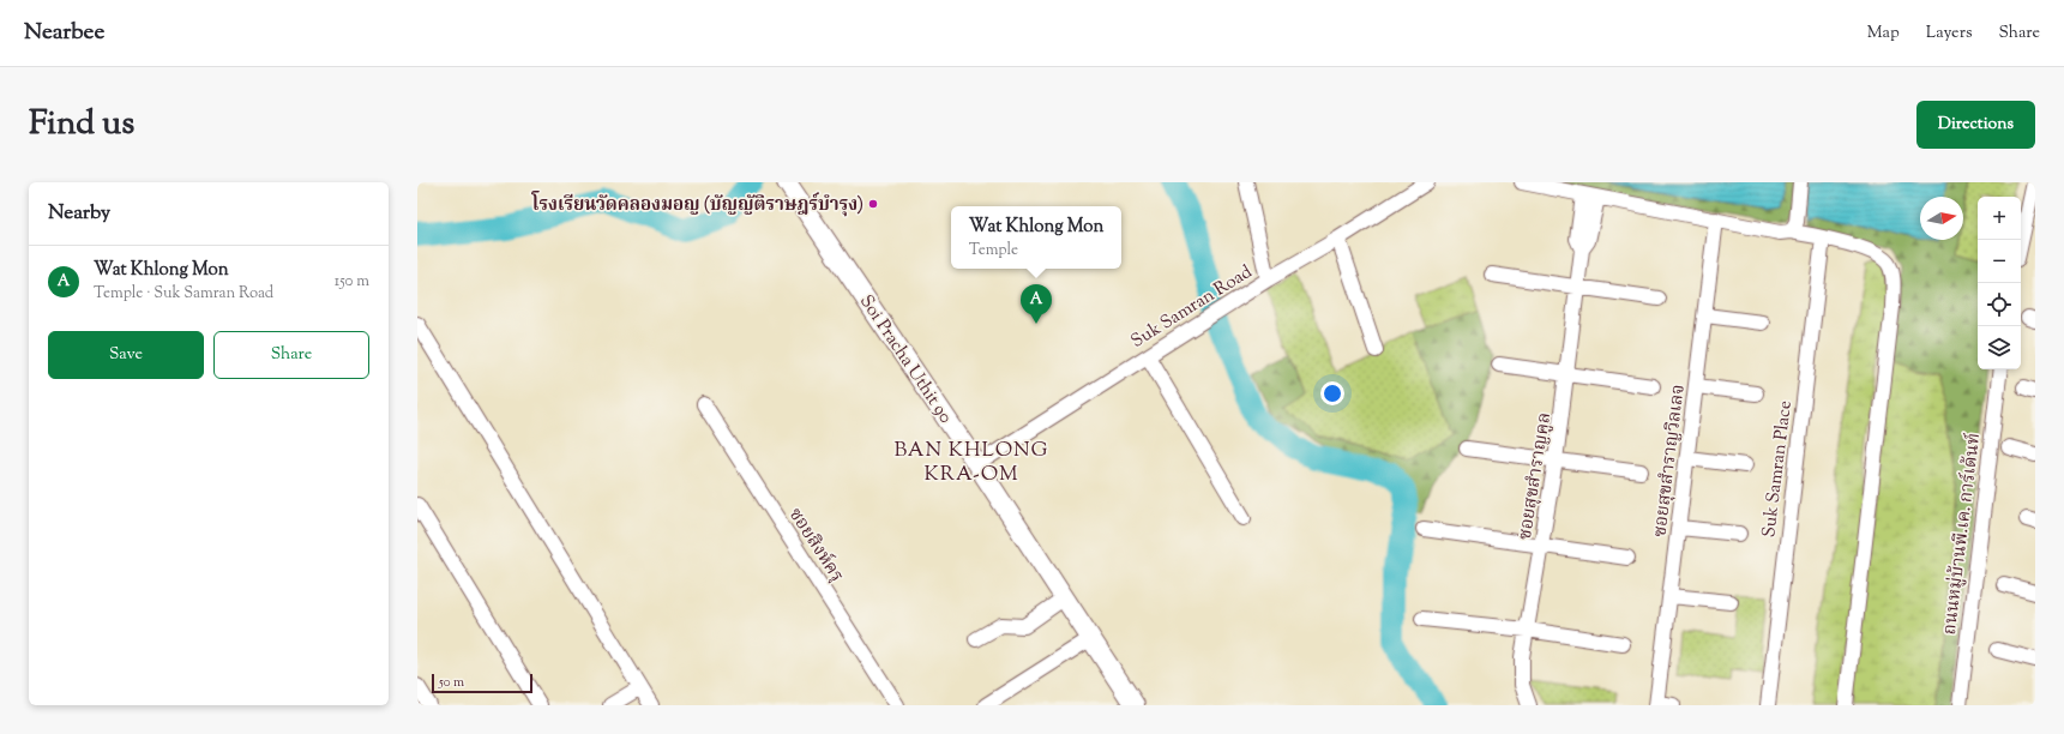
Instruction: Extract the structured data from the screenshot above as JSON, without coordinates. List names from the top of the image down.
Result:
{
  "streets": {
    "street": [
      "Suk Samran Road",
      "Soi Pracha Uthit 90",
      "ซอยสุขสำราญวิลเลจ",
      "Suk Samran Place",
      "ซอยสุขสำราญคูล",
      "ถนนหมู่บ้านพี.เค. การ์เด้นท์",
      "ซอยสิงห์ครุ"
    ]
  },
  "crossings": [
    ["Suk Samran Road", "Soi Pracha Uthit 90"]
  ],
  "districts": ["BAN KHLONG KRA-OM"],
  "places": ["โรงเรียนวัดคลองมอญ (บัญญัติราษฎร์บำรุง)"],
  "scale_bar": "50 m",
  "north": "right",
  "page": {
    "header": "Nearbee",
    "nav": ["Map", "Layers", "Share"],
    "title": "Find us",
    "buttons": [
      "Directions",
      ["Save", "Share"]
    ],
    "heading": "Nearby",
    "map_buttons": ["+", "−"],
    "popup": ["Wat Khlong Mon", "Temple"],
    "list": [
      {
        "mark": "A",
        "name": "Wat Khlong Mon",
        "note": "Temple · Suk Samran Road",
        "value": "150 m"
      }
    ],
    "pins": "A",
    "scale": "50 m"
  }
}
